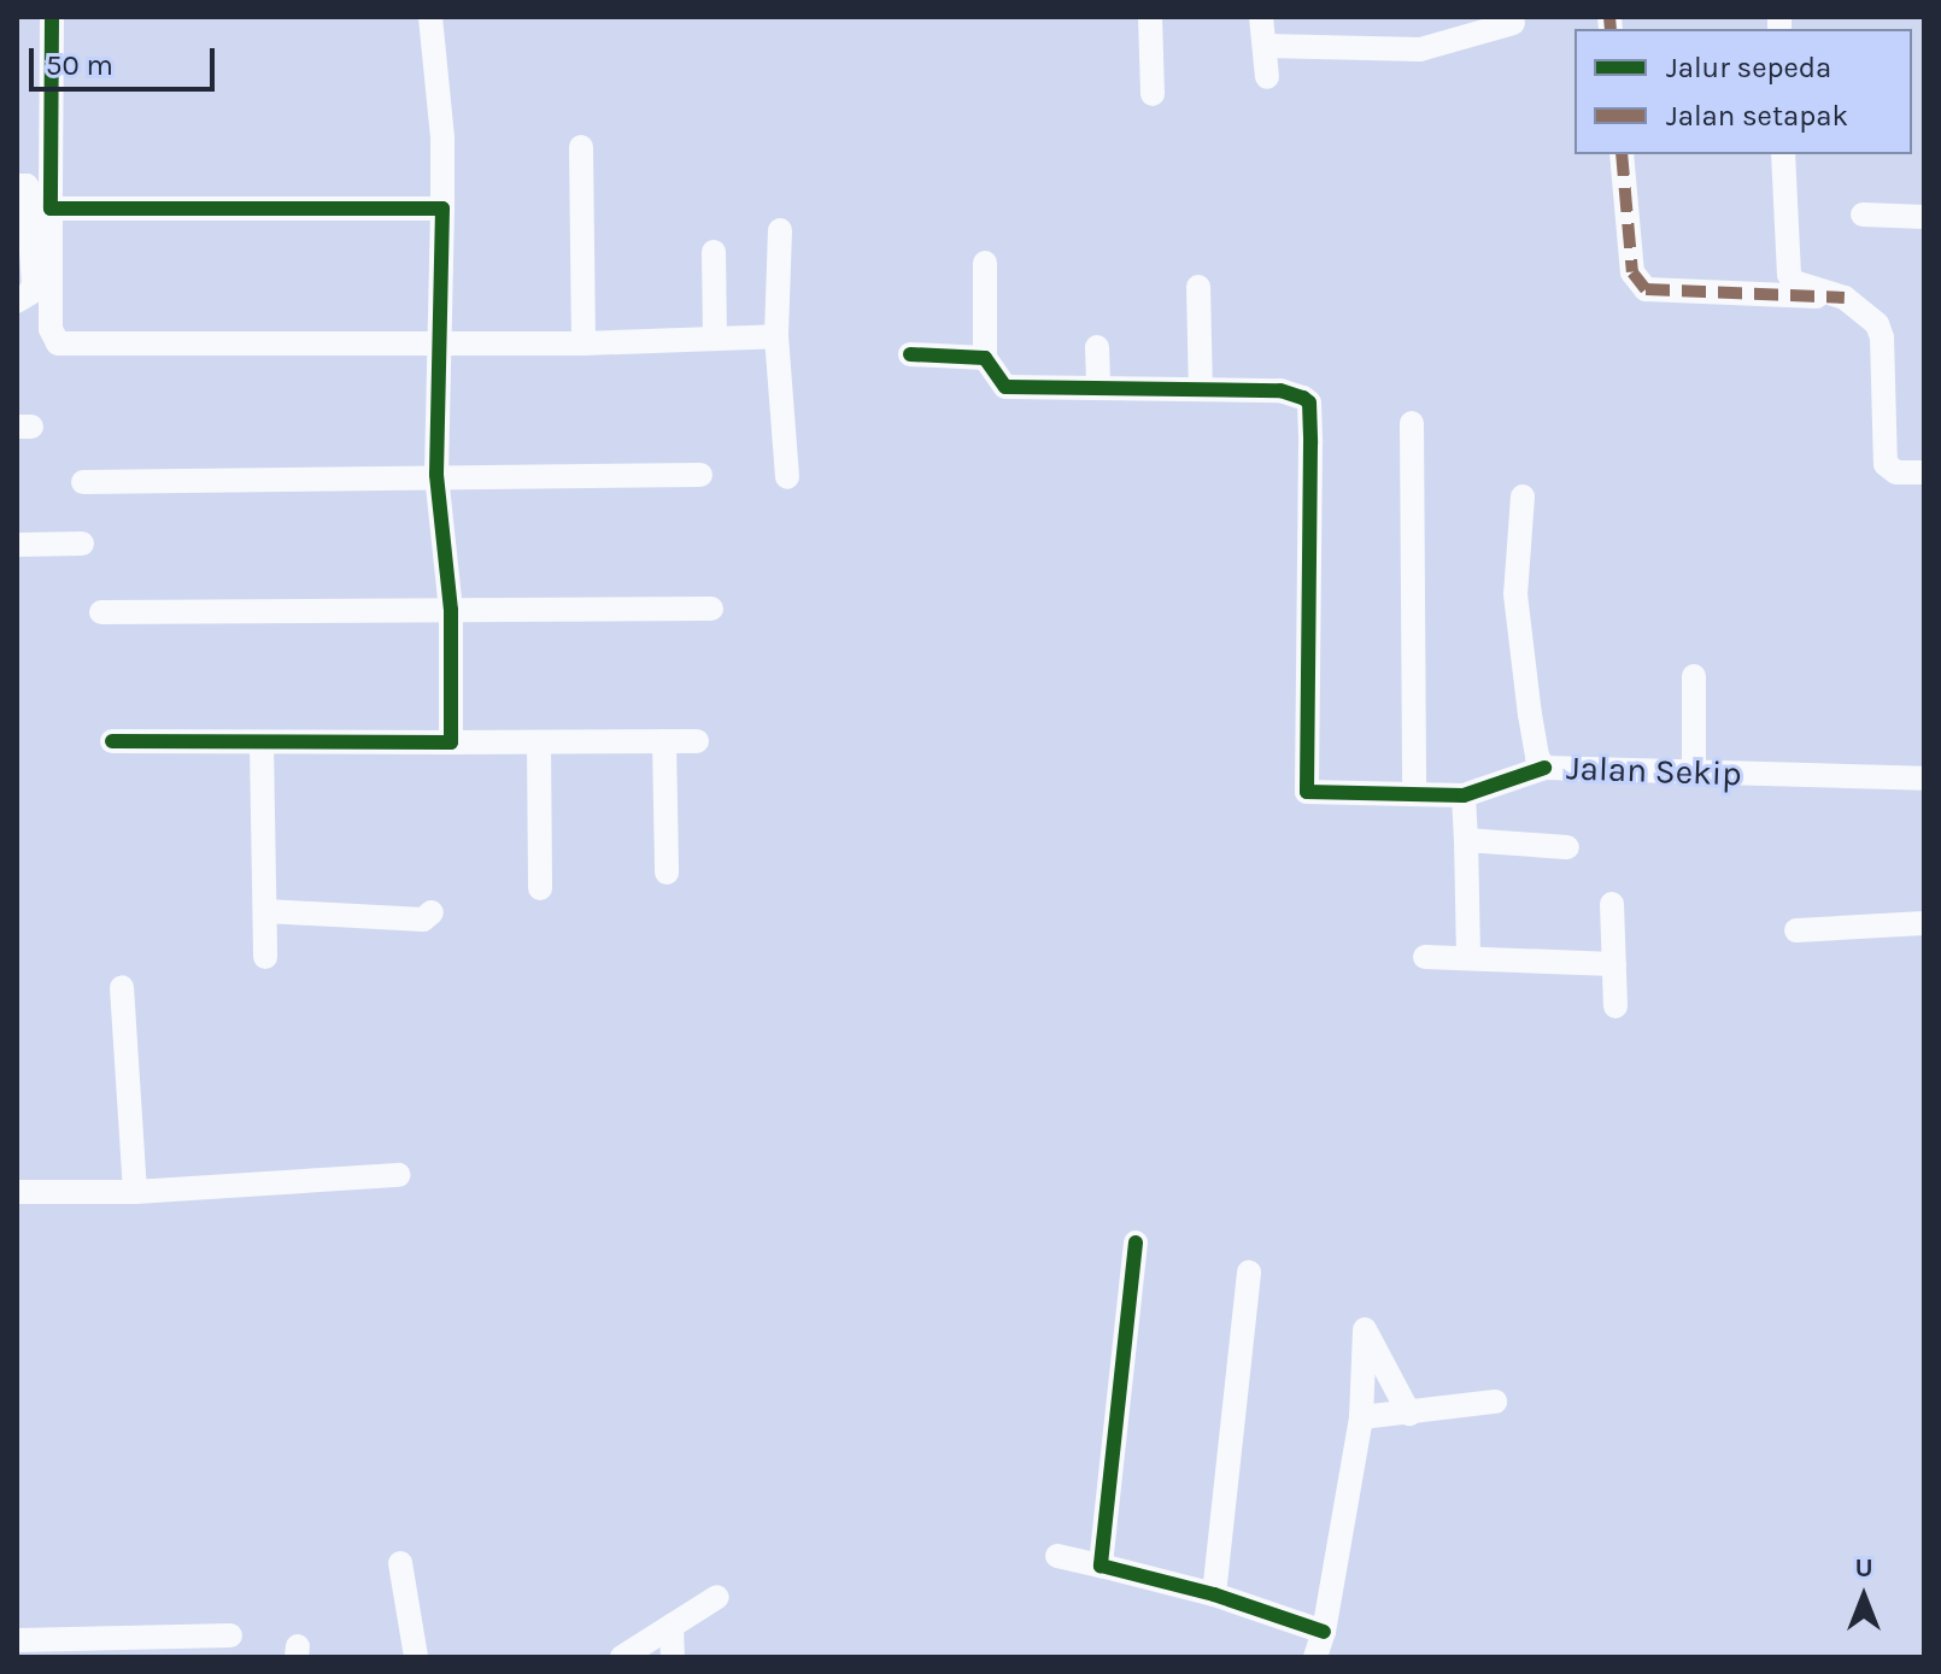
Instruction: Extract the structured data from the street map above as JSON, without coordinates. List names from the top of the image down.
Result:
{
  "streets": {
    "street": ["Jalan Sekip"]
  },
  "legend": ["Jalur sepeda", "Jalan setapak"],
  "scale_bar": "50 m",
  "north": "top"
}
